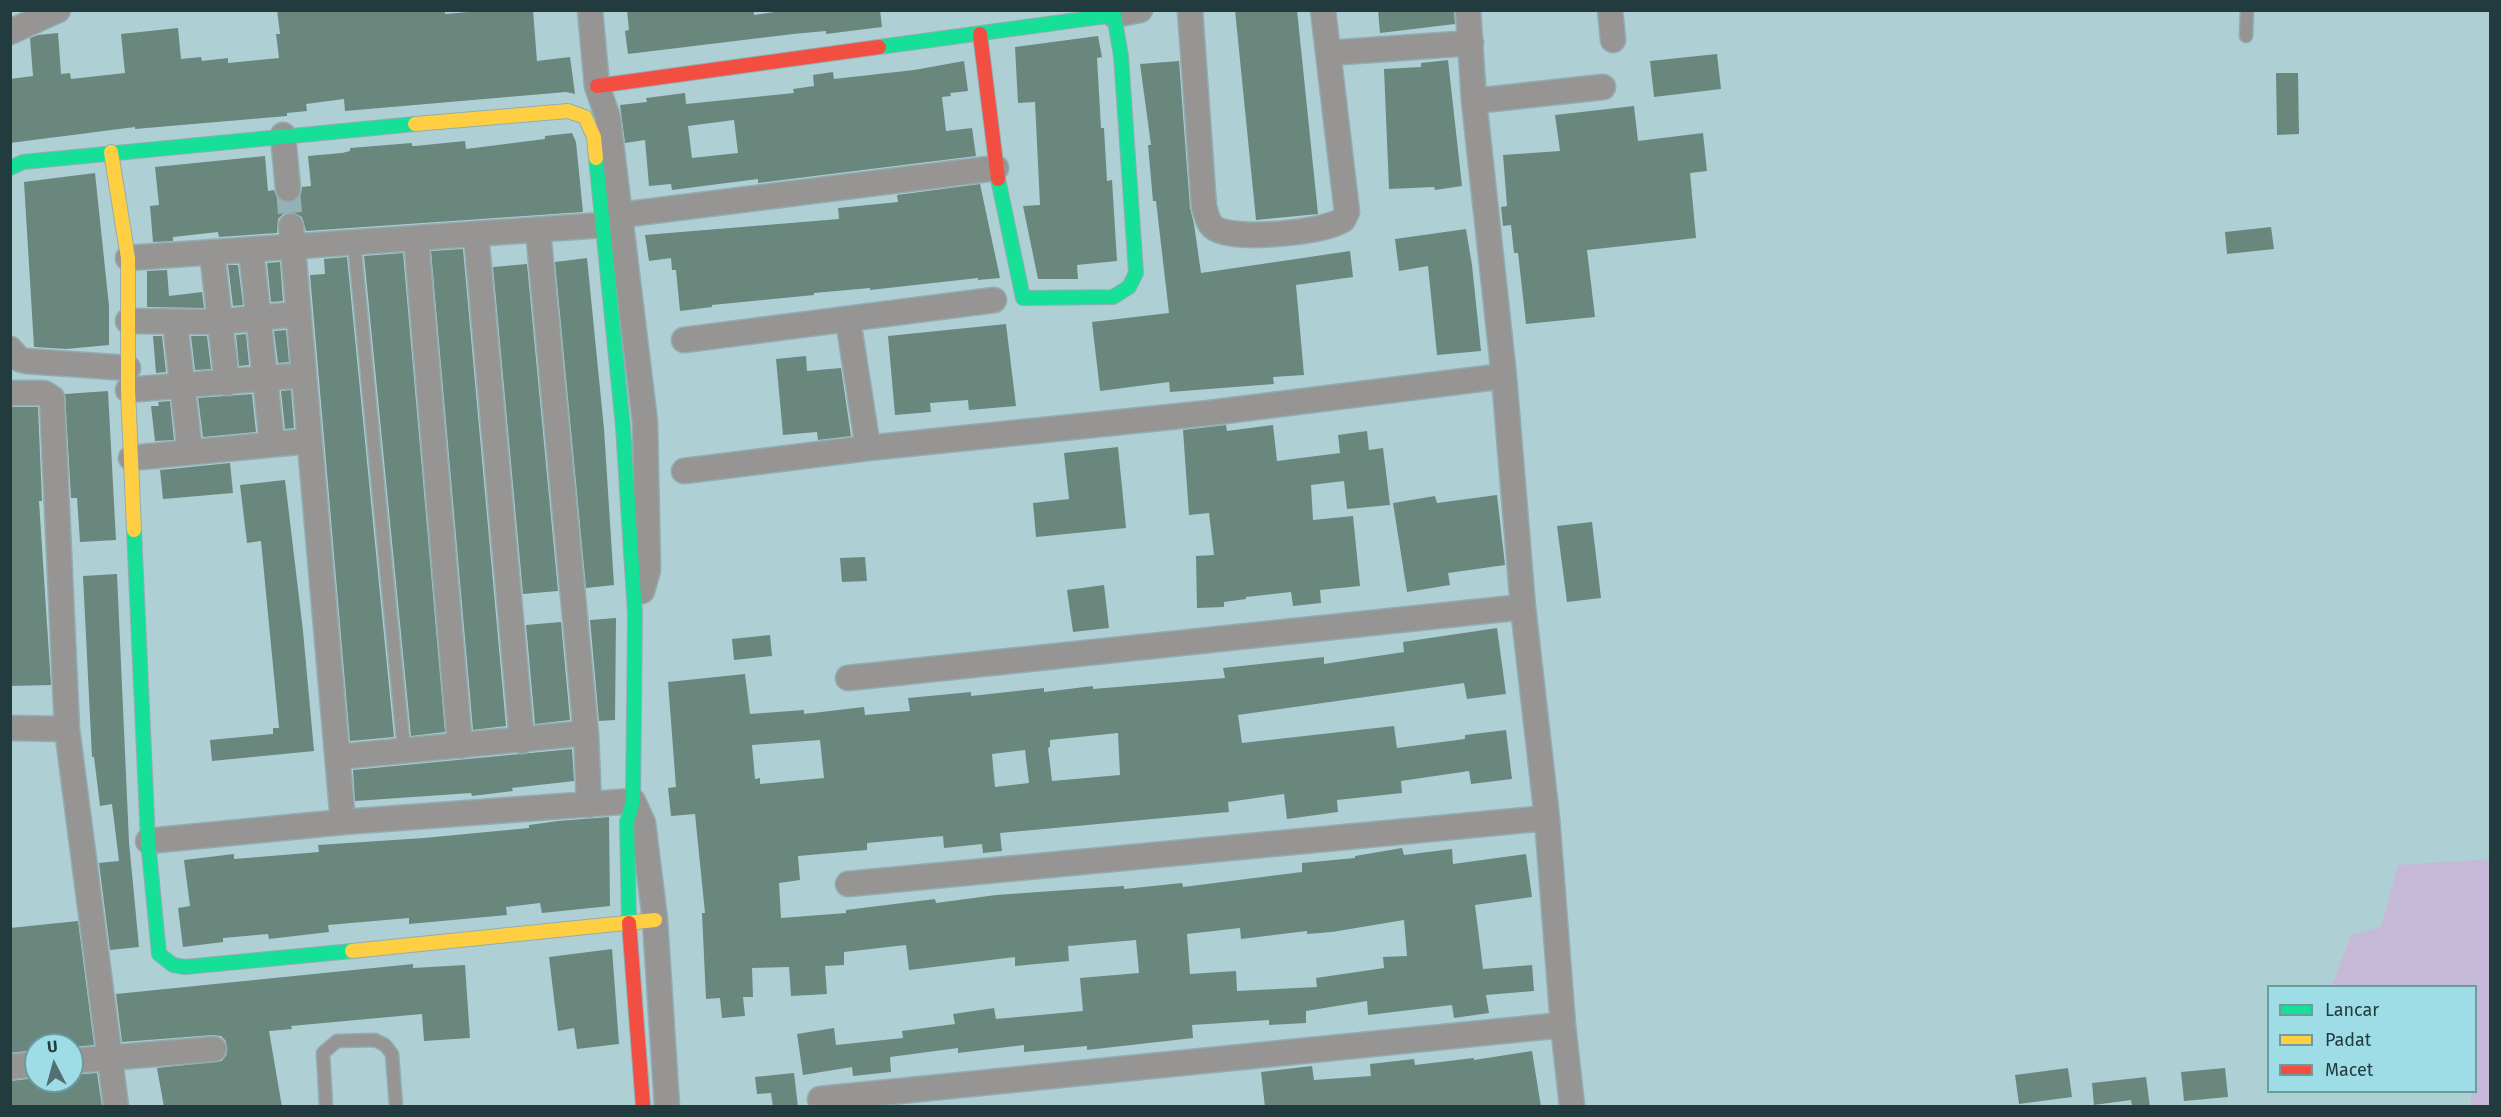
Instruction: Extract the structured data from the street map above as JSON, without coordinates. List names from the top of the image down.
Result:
{
  "legend": ["Lancar", "Padat", "Macet"],
  "north": "top"
}
